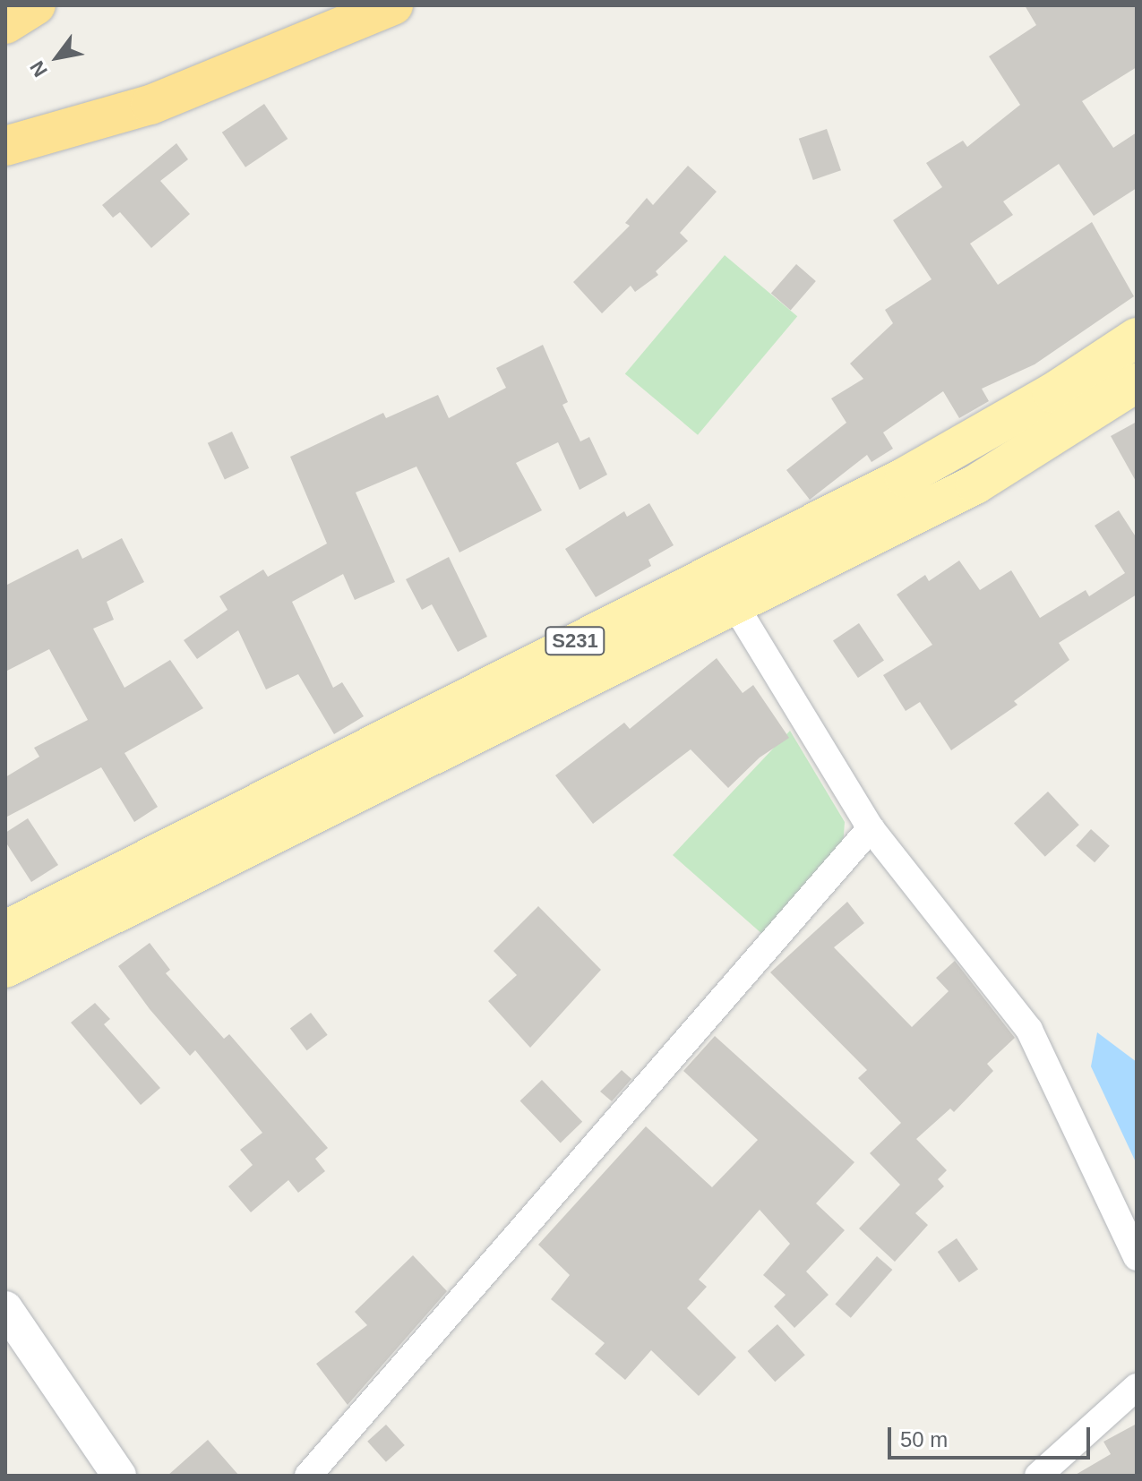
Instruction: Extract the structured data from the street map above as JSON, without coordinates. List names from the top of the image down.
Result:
{
  "streets": {
    "main road": ["S231"]
  },
  "scale_bar": "50 m",
  "north": "bottom left"
}
